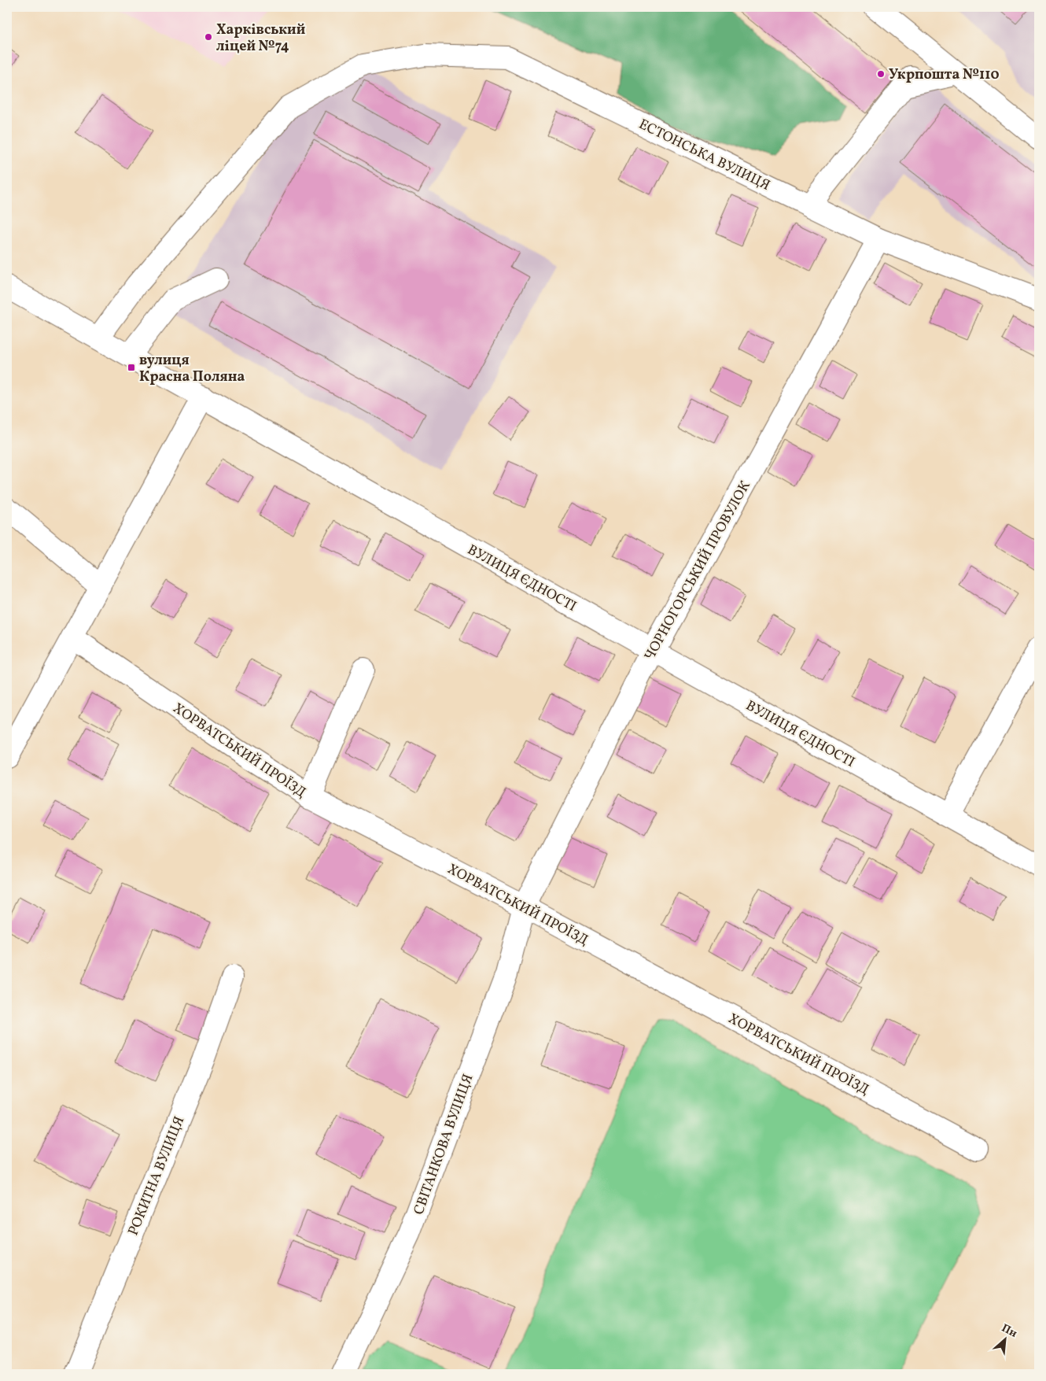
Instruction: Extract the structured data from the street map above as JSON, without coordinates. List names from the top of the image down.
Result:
{
  "streets": {
    "street": [
      "ЕСТОНСЬКА ВУЛИЦЯ",
      "ЧОРНОГОРСЬКИЙ ПРОВУЛОК",
      "ВУЛИЦЯ ЄДНОСТІ",
      "ХОРВАТСЬКИЙ ПРОЇЗД",
      "СВІТАНКОВА ВУЛИЦЯ",
      "РОКИТНА ВУЛИЦЯ"
    ]
  },
  "crossings": [
    ["ЕСТОНСЬКА ВУЛИЦЯ", "ЧОРНОГОРСЬКИЙ ПРОВУЛОК"],
    ["ЕСТОНСЬКА ВУЛИЦЯ", "ВУЛИЦЯ ЄДНОСТІ"],
    ["ЧОРНОГОРСЬКИЙ ПРОВУЛОК", "ВУЛИЦЯ ЄДНОСТІ"],
    ["ЧОРНОГОРСЬКИЙ ПРОВУЛОК", "ХОРВАТСЬКИЙ ПРОЇЗД"],
    ["ЧОРНОГОРСЬКИЙ ПРОВУЛОК", "СВІТАНКОВА ВУЛИЦЯ"],
    ["ХОРВАТСЬКИЙ ПРОЇЗД", "СВІТАНКОВА ВУЛИЦЯ"]
  ],
  "places": {
    "other": ["Харківський ліцей №74", "Укрпошта №110"],
    "transit": ["вулиця Красна Поляна"]
  },
  "north": "top right"
}
